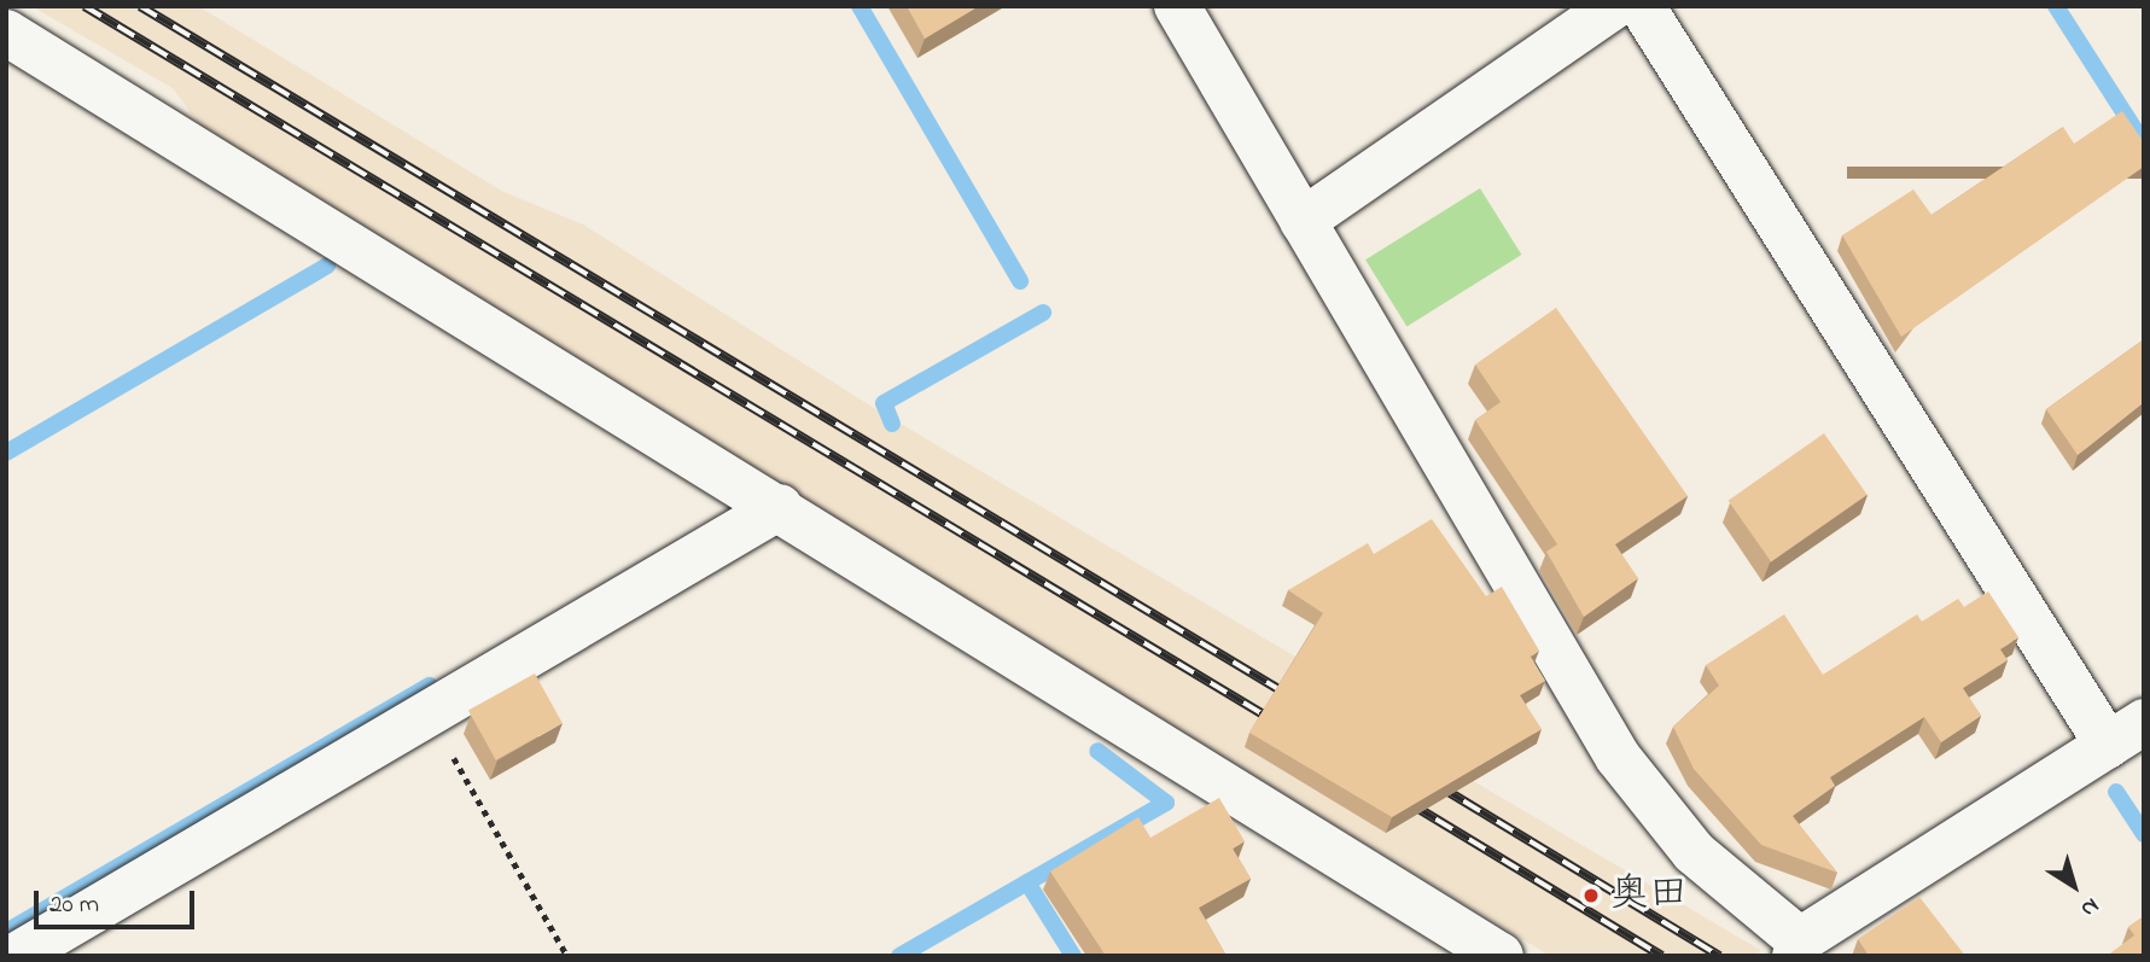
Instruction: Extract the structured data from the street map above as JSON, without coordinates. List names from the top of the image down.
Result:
{
  "places": ["奥田"],
  "scale_bar": "20 m",
  "north": "bottom right"
}
